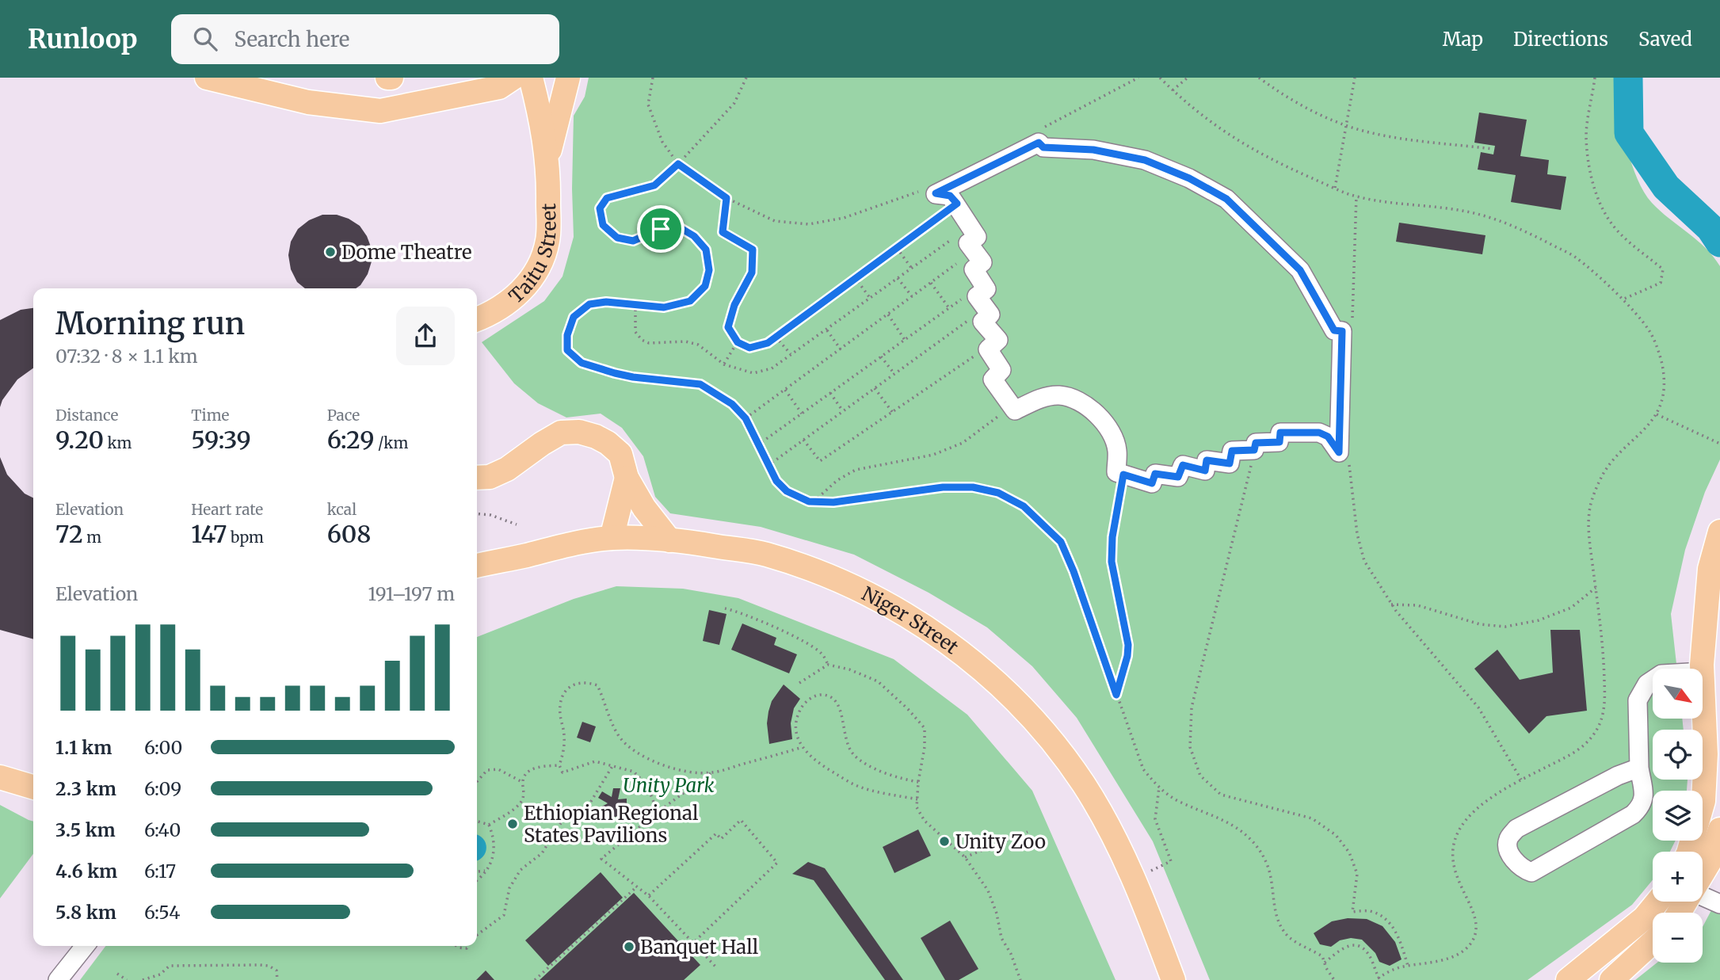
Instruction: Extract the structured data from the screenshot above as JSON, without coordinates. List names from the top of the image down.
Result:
{
  "streets": {
    "main road": ["Taitu Street", "Niger Street"]
  },
  "parks": ["Unity Park"],
  "places": [
    "Dome Theatre",
    "Ethiopian Regional States Pavilions",
    "Unity Zoo",
    "Banquet Hall"
  ],
  "north": "bottom right",
  "page": {
    "header": "Runloop",
    "search": "Search here",
    "nav": ["Map", "Directions", "Saved"],
    "heading": ["Morning run", "07:32 · 8 × 1.1 km"],
    "stats": [
      ["Distance", "9.20 km"],
      ["Time", "59:39"],
      ["Pace", "6:29 /km"],
      ["Elevation", "72 m"],
      ["Heart rate", "147 bpm"],
      ["kcal", "608"]
    ],
    "chart": ["Elevation", "191–197 m"],
    "map_buttons": ["+", "−"],
    "list": [
      {
        "name": "1.1 km",
        "note": "6:00"
      },
      {
        "name": "2.3 km",
        "note": "6:09"
      },
      {
        "name": "3.5 km",
        "note": "6:40"
      },
      {
        "name": "4.6 km",
        "note": "6:17"
      },
      {
        "name": "5.8 km",
        "note": "6:54"
      }
    ]
  }
}
